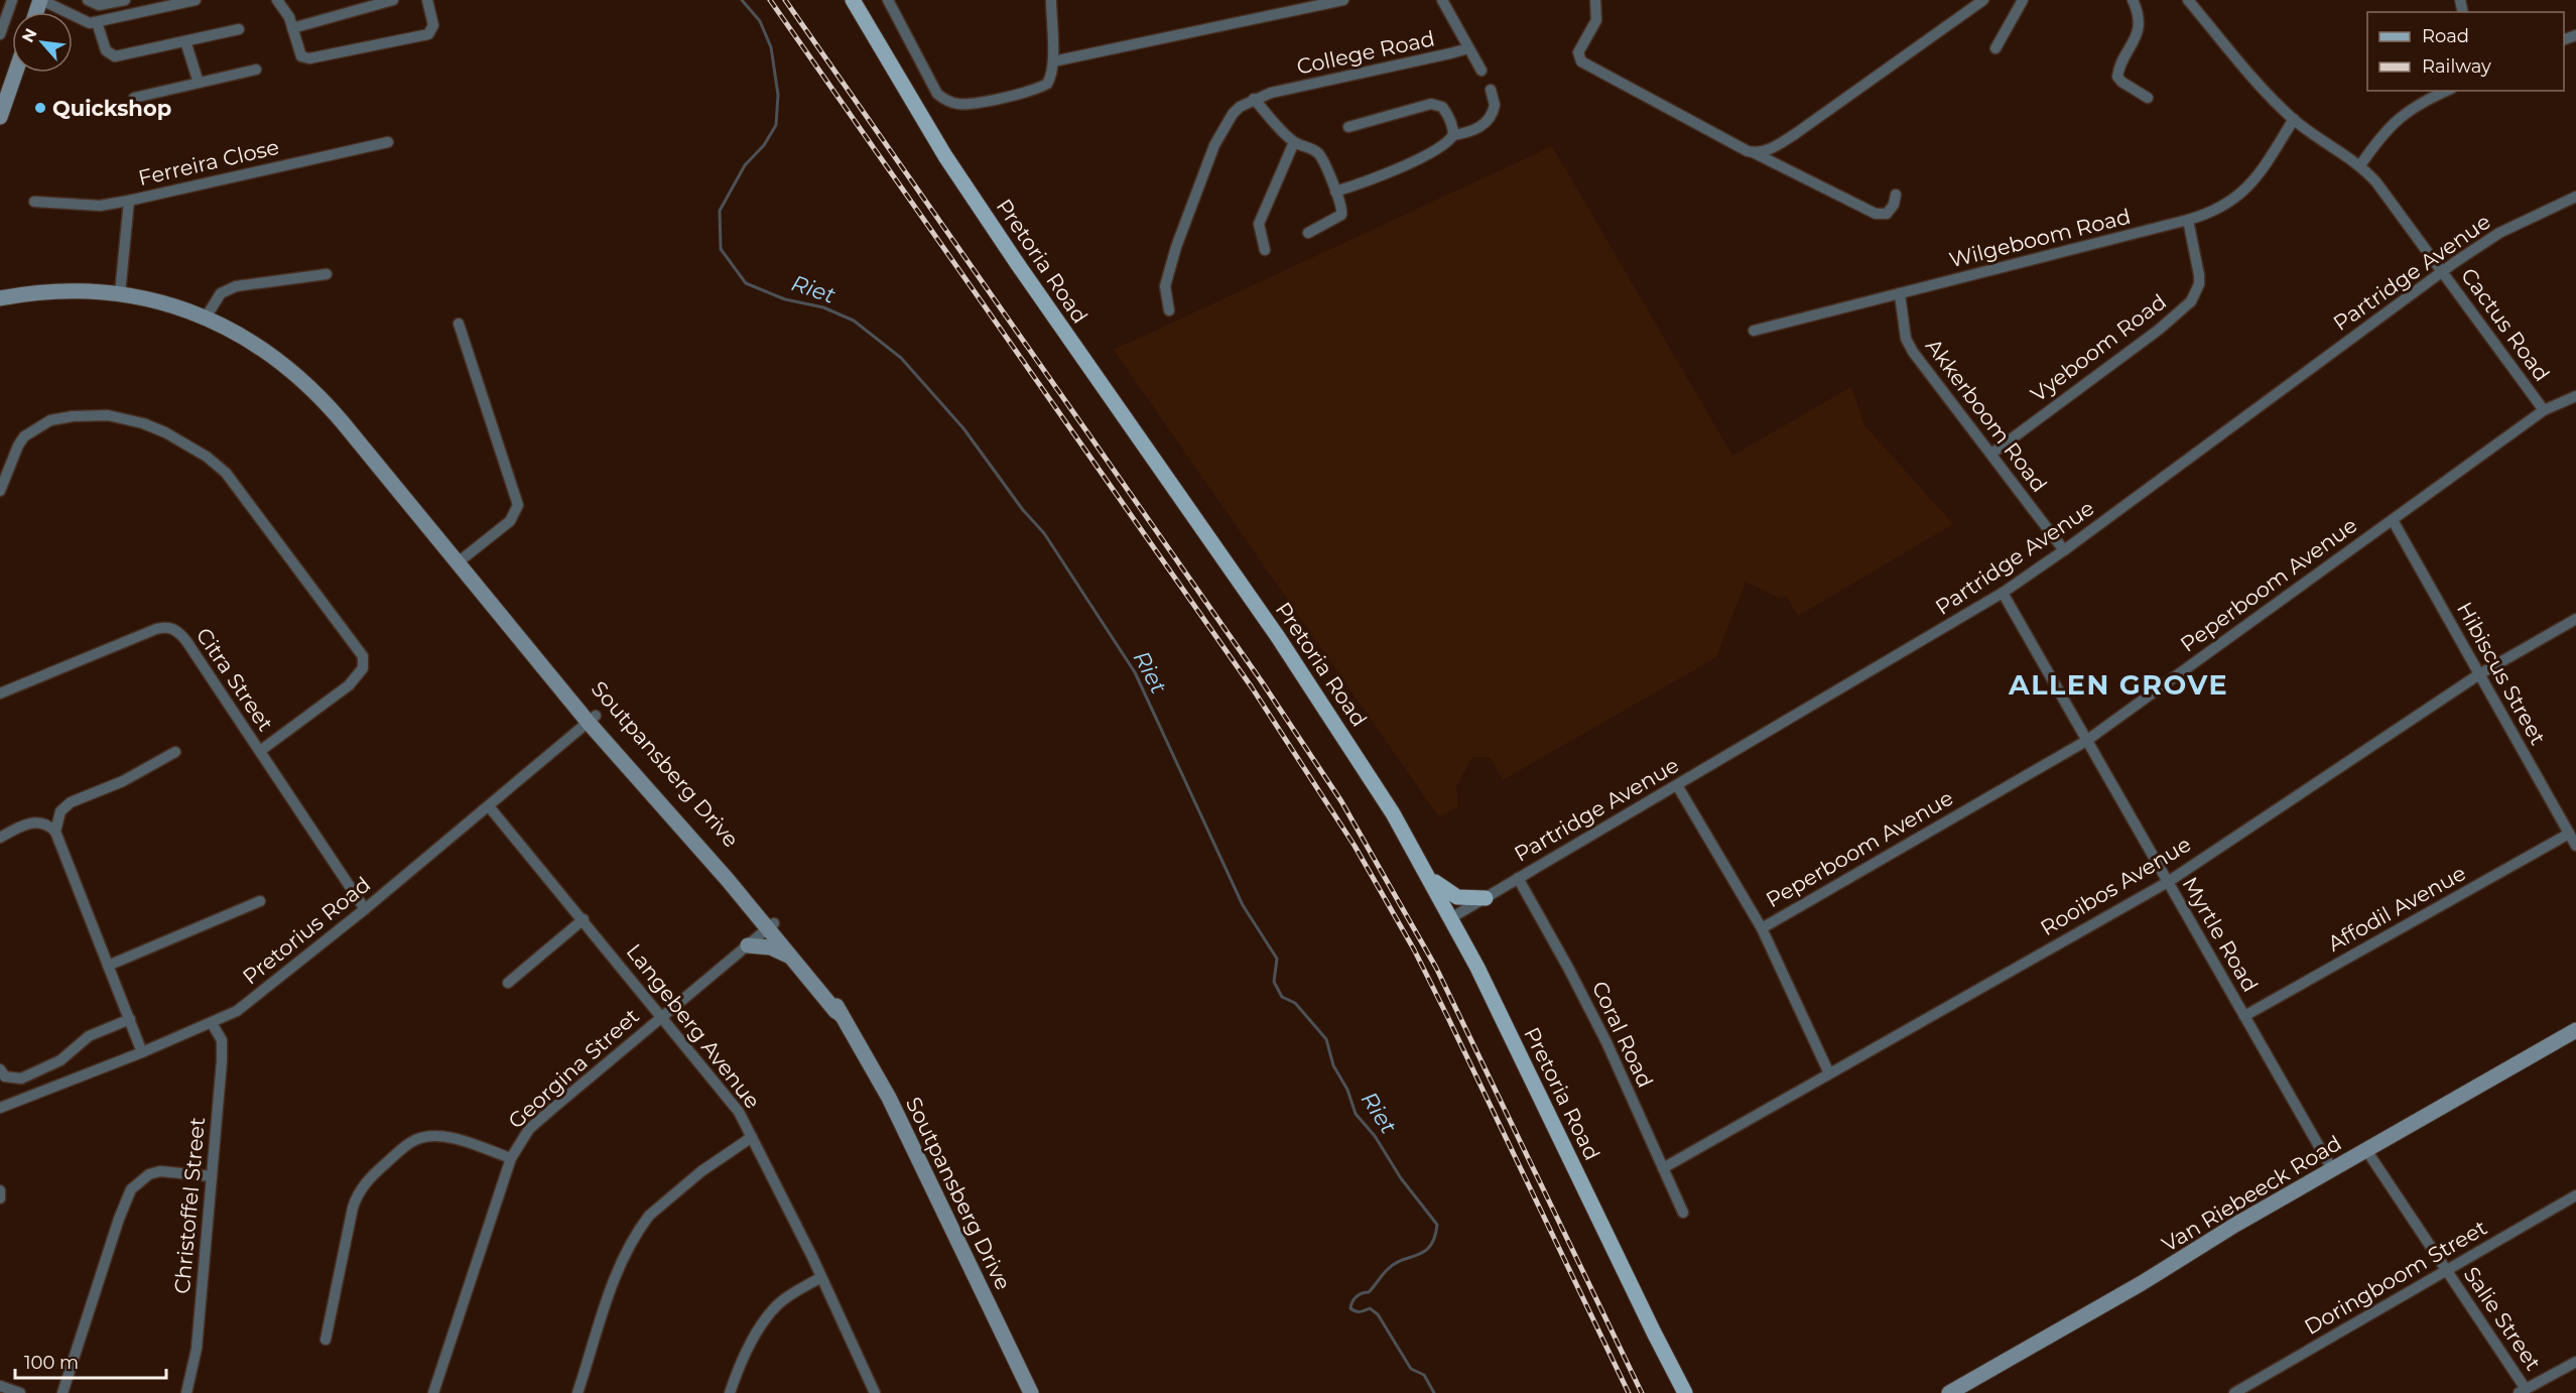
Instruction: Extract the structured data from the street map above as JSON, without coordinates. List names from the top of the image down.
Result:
{
  "streets": {
    "main road": ["Pretoria Road"],
    "street": [
      "College Road",
      "Ferreira Close",
      "Wilgeboom Road",
      "Partridge Avenue",
      "Cactus Road",
      "Vyeboom Road",
      "Akkerboom Road",
      "Peperboom Avenue",
      "Hibiscus Street",
      "Citra Street",
      "Soutpansberg Drive",
      "Rooibos Avenue",
      "Affodil Avenue",
      "Pretorius Road",
      "Myrtle Road",
      "Langeberg Avenue",
      "Coral Road",
      "Georgina Street",
      "Van Riebeeck Road",
      "Christoffel Street",
      "Doringboom Street",
      "Salie Street"
    ]
  },
  "crossings": [
    ["Ferreira Close", "Soutpansberg Drive"],
    ["Wilgeboom Road", "Cactus Road"],
    ["Wilgeboom Road", "Vyeboom Road"],
    ["Wilgeboom Road", "Akkerboom Road"],
    ["Pretoria Road", "Partridge Avenue"],
    ["Partridge Avenue", "Cactus Road"],
    ["Partridge Avenue", "Akkerboom Road"],
    ["Partridge Avenue", "Myrtle Road"],
    ["Partridge Avenue", "Coral Road"],
    ["Cactus Road", "Peperboom Avenue"],
    ["Vyeboom Road", "Akkerboom Road"],
    ["Peperboom Avenue", "Hibiscus Street"],
    ["Peperboom Avenue", "Myrtle Road"],
    ["Hibiscus Street", "Rooibos Avenue"],
    ["Hibiscus Street", "Affodil Avenue"],
    ["Citra Street", "Pretorius Road"],
    ["Soutpansberg Drive", "Pretorius Road"],
    ["Soutpansberg Drive", "Georgina Street"],
    ["Rooibos Avenue", "Myrtle Road"],
    ["Rooibos Avenue", "Coral Road"],
    ["Affodil Avenue", "Myrtle Road"],
    ["Pretorius Road", "Langeberg Avenue"],
    ["Pretorius Road", "Christoffel Street"],
    ["Myrtle Road", "Van Riebeeck Road"],
    ["Langeberg Avenue", "Georgina Street"],
    ["Van Riebeeck Road", "Salie Street"],
    ["Doringboom Street", "Salie Street"]
  ],
  "districts": ["ALLEN GROVE"],
  "water": ["Riet"],
  "places": ["Quickshop"],
  "legend": ["Road", "Railway"],
  "scale_bar": "100 m",
  "north": "top left"
}
